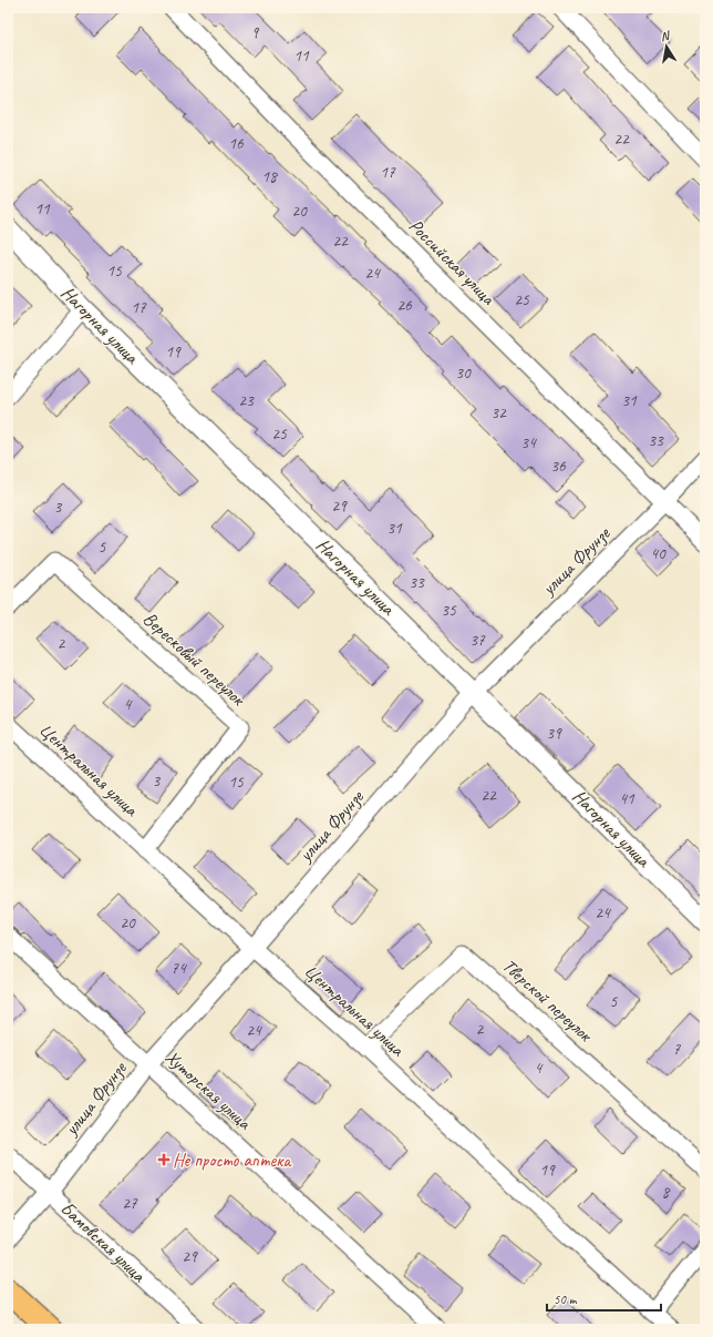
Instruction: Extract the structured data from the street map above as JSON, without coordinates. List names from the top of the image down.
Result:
{
  "streets": {
    "street": [
      "Российская улица",
      "Нагорная улица",
      "улица Фрунзе",
      "Вересковый переулок",
      "Центральная улица",
      "Тверской переулок",
      "Хуторская улица",
      "Бамовская улица"
    ]
  },
  "crossings": [
    ["Российская улица", "улица Фрунзе"],
    ["Нагорная улица", "улица Фрунзе"],
    ["улица Фрунзе", "Центральная улица"],
    ["улица Фрунзе", "Хуторская улица"],
    ["улица Фрунзе", "Бамовская улица"],
    ["Вересковый переулок", "Центральная улица"],
    ["Центральная улица", "Тверской переулок"]
  ],
  "places": {
    "health": ["Не просто аптека"]
  },
  "house_numbers": [
    "9",
    "11",
    "22",
    "16",
    "17",
    "18",
    "11",
    "20",
    "22",
    "15",
    "24",
    "25",
    "26",
    "17",
    "19",
    "30",
    "23",
    "31",
    "32",
    "25",
    "33",
    "34",
    "36",
    "29",
    "3",
    "31",
    "5",
    "40",
    "33",
    "35",
    "37",
    "2",
    "4",
    "39",
    "3",
    "15",
    "22",
    "41",
    "24",
    "20",
    "74",
    "5",
    "2",
    "24",
    "7",
    "4",
    "19",
    "8",
    "27",
    "29"
  ],
  "scale_bar": "50 m",
  "north": "top"
}
